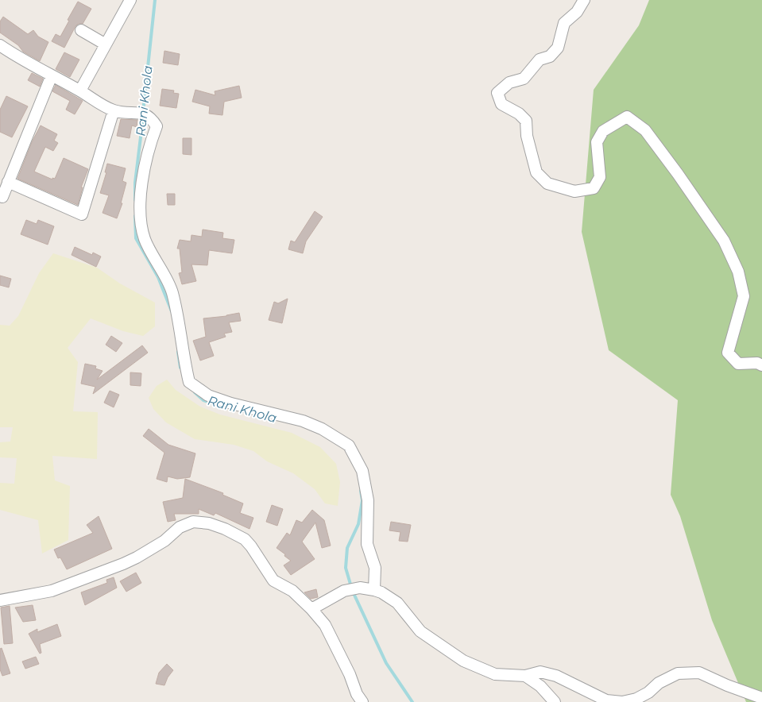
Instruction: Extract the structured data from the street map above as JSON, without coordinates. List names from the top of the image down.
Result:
{
  "water": ["Rani Khola"]
}
